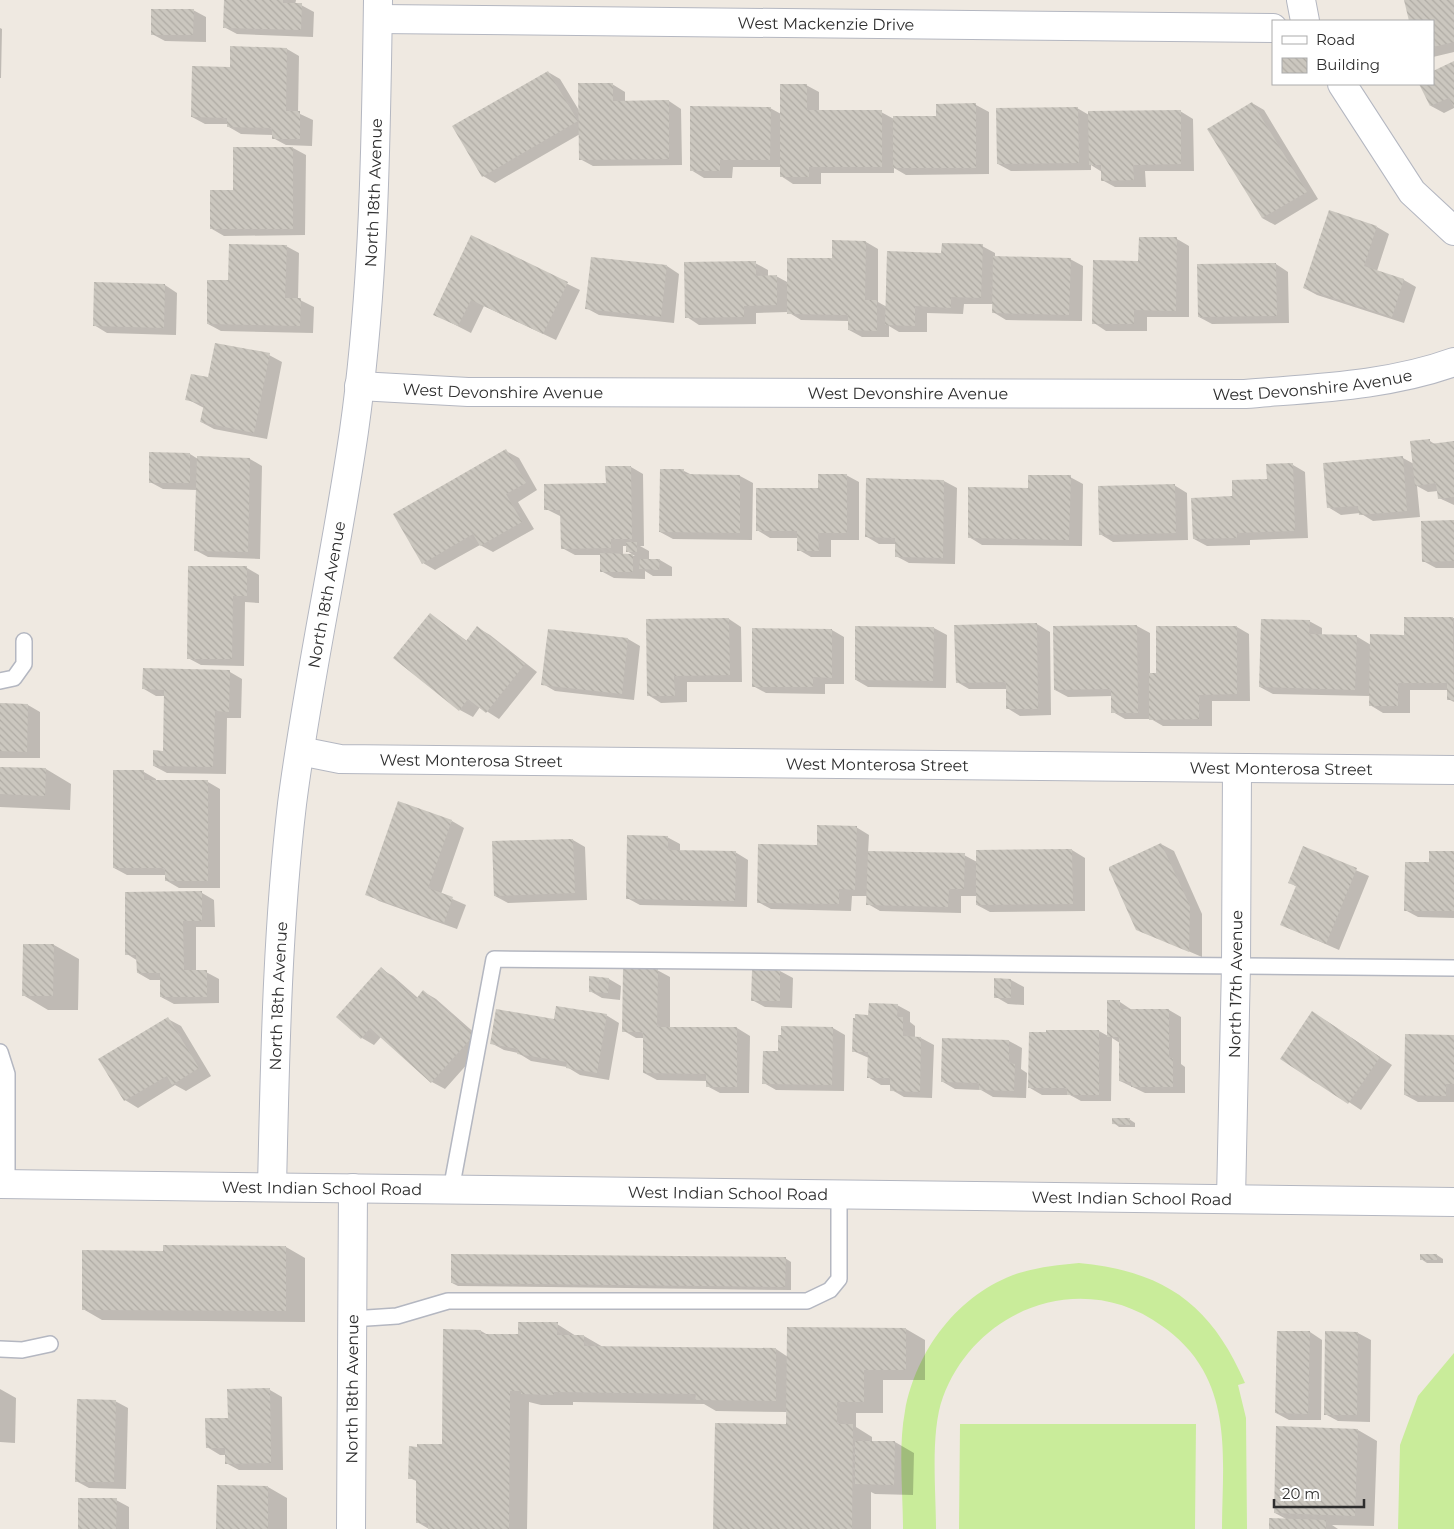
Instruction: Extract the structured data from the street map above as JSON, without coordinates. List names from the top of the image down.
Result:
{
  "streets": {
    "street": [
      "West Mackenzie Drive",
      "North 18th Avenue",
      "West Devonshire Avenue",
      "West Monterosa Street",
      "North 17th Avenue",
      "West Indian School Road"
    ]
  },
  "crossings": [
    ["West Mackenzie Drive", "North 18th Avenue"],
    ["North 18th Avenue", "West Devonshire Avenue"],
    ["North 18th Avenue", "West Monterosa Street"],
    ["North 18th Avenue", "West Indian School Road"],
    ["West Monterosa Street", "North 17th Avenue"],
    ["North 17th Avenue", "West Indian School Road"]
  ],
  "legend": ["Road", "Building"],
  "scale_bar": "20 m"
}
